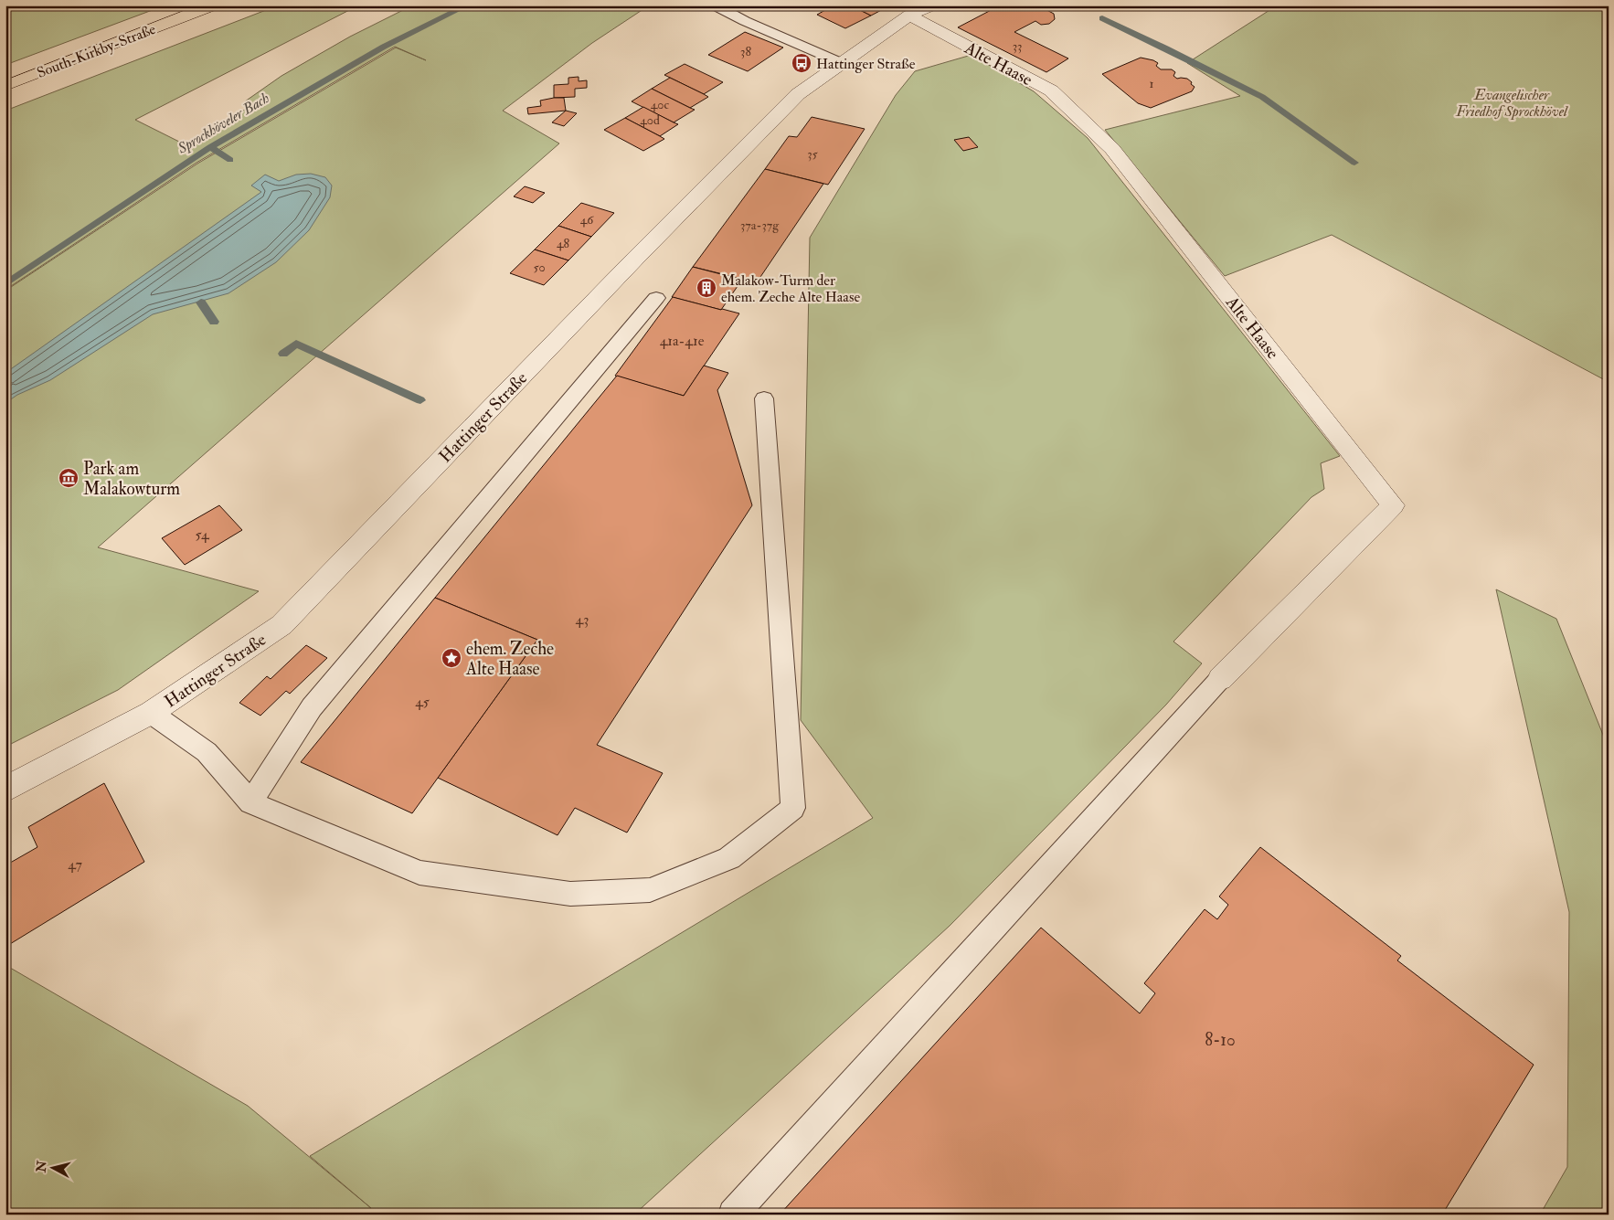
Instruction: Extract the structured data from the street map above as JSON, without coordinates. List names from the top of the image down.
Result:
{
  "streets": {
    "main road": ["South-Kirkby-Straße"],
    "street": ["Alte Haase", "Hattinger Straße"]
  },
  "crossings": [
    ["Alte Haase", "Hattinger Straße"]
  ],
  "water": ["Sprockhöveler Bach"],
  "parks": ["Evangelischer Friedhof Sprockhövel"],
  "places": {
    "bus stop": ["Hattinger Straße"],
    "building": ["Malakow-Turm der ehem. Zeche Alte Haase"],
    "museum": ["Park am Malakowturm"],
    "place": ["ehem. Zeche Alte Haase"]
  },
  "house_numbers": [
    "33",
    "38",
    "1",
    "40c",
    "40d",
    "35",
    "46",
    "37a-37g",
    "48",
    "50",
    "41a-41e",
    "54",
    "43",
    "45",
    "47",
    "8-10"
  ],
  "north": "left"
}
